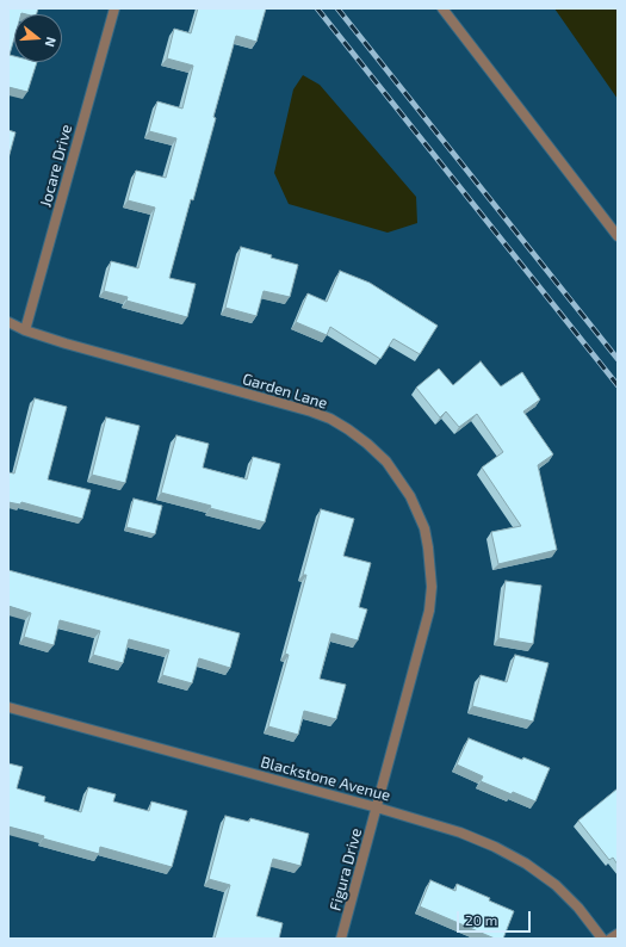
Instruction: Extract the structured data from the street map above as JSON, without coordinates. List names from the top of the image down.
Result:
{
  "streets": {
    "street": [
      "Jocare Drive",
      "Garden Lane",
      "Blackstone Avenue",
      "Figura Drive"
    ]
  },
  "crossings": [
    ["Jocare Drive", "Garden Lane"],
    ["Garden Lane", "Blackstone Avenue"],
    ["Garden Lane", "Figura Drive"],
    ["Blackstone Avenue", "Figura Drive"]
  ],
  "scale_bar": "20 m",
  "north": "right"
}
